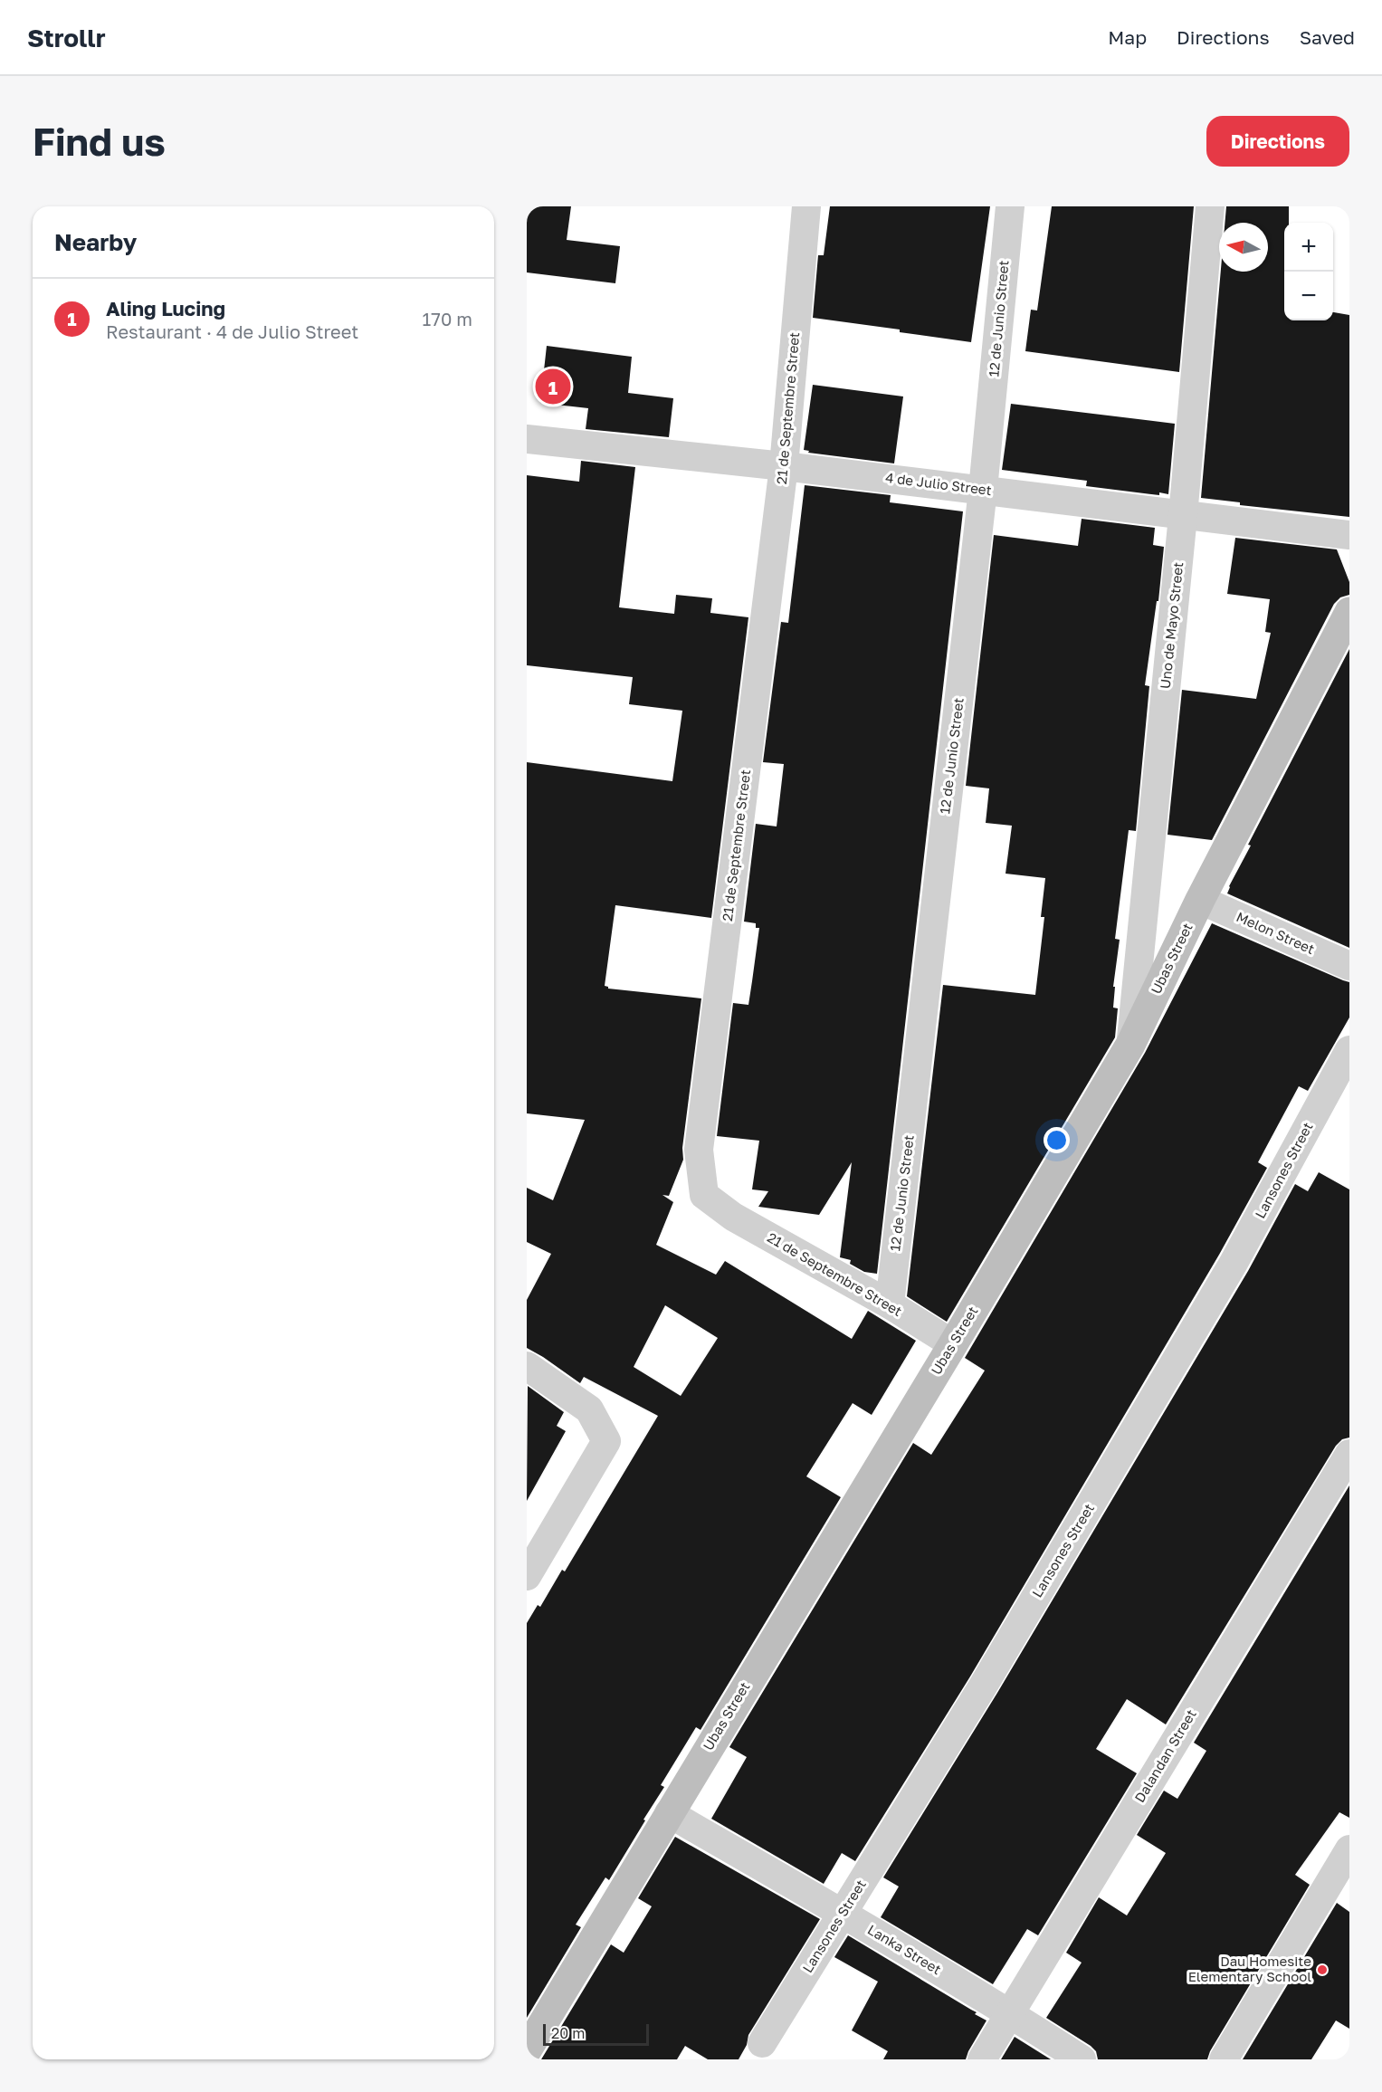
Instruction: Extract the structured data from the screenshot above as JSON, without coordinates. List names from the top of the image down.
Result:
{
  "streets": {
    "street": [
      "12 de Junio Street",
      "21 de Septembre Street",
      "4 de Julio Street",
      "Uno de Mayo Street",
      "Melon Street",
      "Ubas Street",
      "Lansones Street",
      "Dalandan Street",
      "Lanka Street"
    ]
  },
  "crossings": [
    ["12 de Junio Street", "21 de Septembre Street"],
    ["12 de Junio Street", "4 de Julio Street"],
    ["21 de Septembre Street", "4 de Julio Street"],
    ["21 de Septembre Street", "Ubas Street"],
    ["4 de Julio Street", "Uno de Mayo Street"],
    ["Uno de Mayo Street", "Ubas Street"],
    ["Melon Street", "Ubas Street"],
    ["Ubas Street", "Lanka Street"],
    ["Lansones Street", "Lanka Street"],
    ["Dalandan Street", "Lanka Street"]
  ],
  "places": ["Dau Homesite Elementary School"],
  "scale_bar": "20 m",
  "north": "left",
  "page": {
    "header": "Strollr",
    "nav": ["Map", "Directions", "Saved"],
    "buttons": "Directions",
    "title": "Find us",
    "heading": "Nearby",
    "map_buttons": ["+", "−"],
    "list": [
      {
        "mark": "1",
        "name": "Aling Lucing",
        "note": "Restaurant · 4 de Julio Street",
        "value": "170 m"
      }
    ],
    "pins": "1",
    "scale": "20 m"
  }
}
